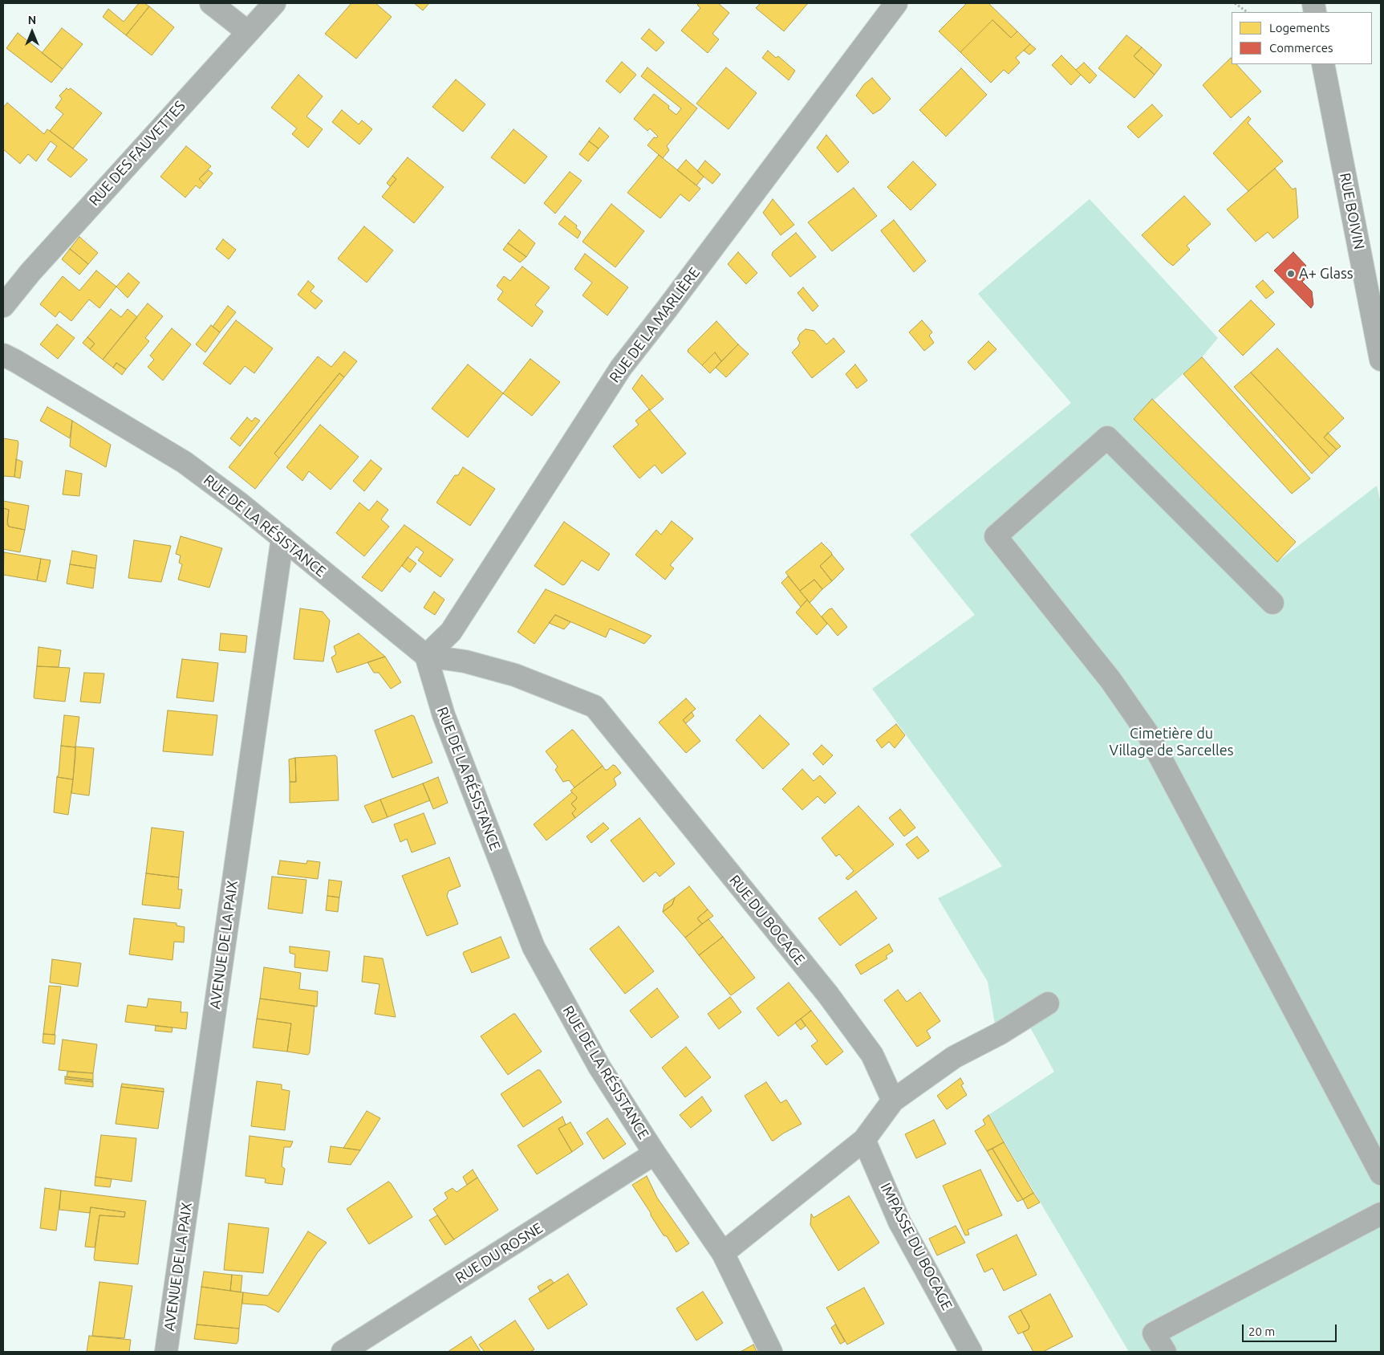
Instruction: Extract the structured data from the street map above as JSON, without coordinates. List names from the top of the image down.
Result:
{
  "streets": {
    "street": [
      "RUE DES FAUVETTES",
      "RUE BOIVIN",
      "RUE DE LA MARLIÈRE",
      "RUE DE LA RÉSISTANCE",
      "RUE DU BOCAGE",
      "AVENUE DE LA PAIX",
      "IMPASSE DU BOCAGE",
      "RUE DU ROSNE"
    ]
  },
  "crossings": [
    ["RUE DE LA MARLIÈRE", "RUE DE LA RÉSISTANCE"],
    ["RUE DE LA MARLIÈRE", "RUE DU BOCAGE"],
    ["RUE DE LA RÉSISTANCE", "RUE DU BOCAGE"],
    ["RUE DE LA RÉSISTANCE", "AVENUE DE LA PAIX"],
    ["RUE DE LA RÉSISTANCE", "RUE DU ROSNE"]
  ],
  "parks": ["Cimetière du Village de Sarcelles"],
  "places": ["A+ Glass"],
  "legend": ["Logements", "Commerces"],
  "scale_bar": "20 m",
  "north": "top"
}
